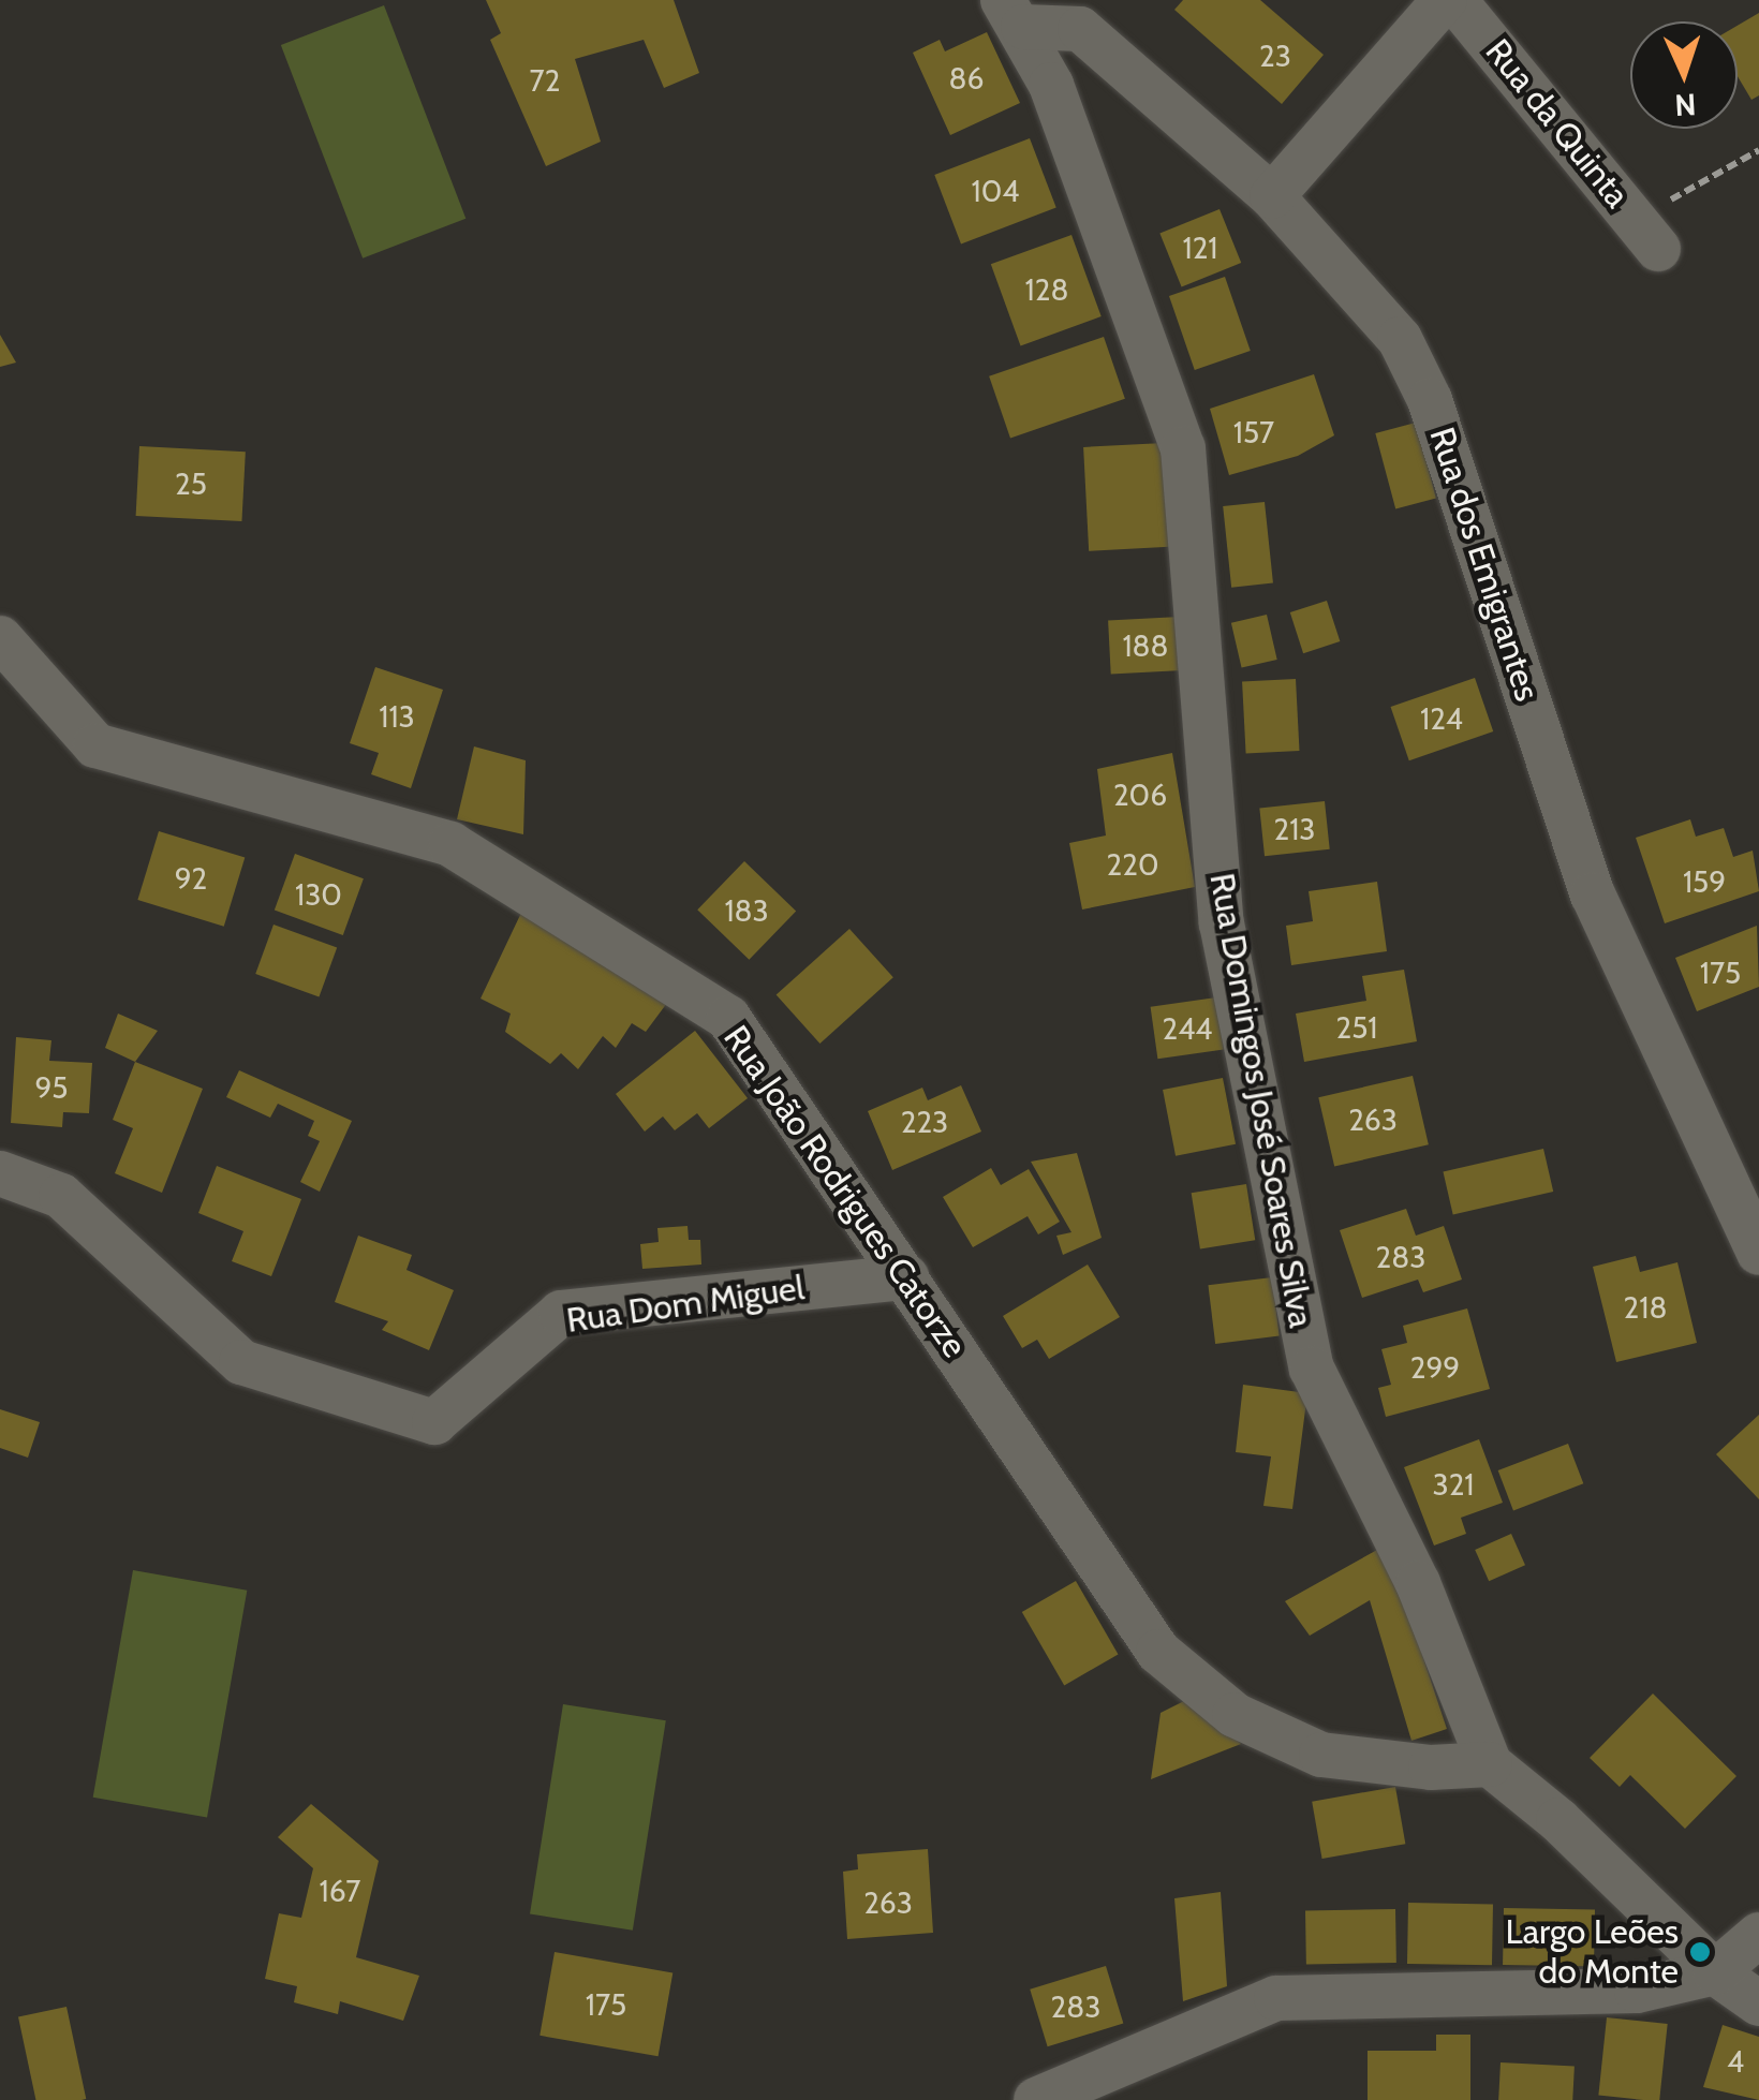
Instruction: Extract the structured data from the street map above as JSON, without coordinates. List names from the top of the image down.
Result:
{
  "streets": {
    "street": [
      "Rua da Quinta",
      "Rua dos Emigrantes",
      "Rua Domingos José Soares Silva",
      "Rua João Rodrigues Catorze",
      "Rua Dom Miguel"
    ]
  },
  "crossings": [
    ["Rua dos Emigrantes", "Rua Domingos José Soares Silva"],
    ["Rua Domingos José Soares Silva", "Rua João Rodrigues Catorze"],
    ["Rua João Rodrigues Catorze", "Rua Dom Miguel"]
  ],
  "places": ["Largo Leões do Monte"],
  "house_numbers": [
    "23",
    "86",
    "72",
    "104",
    "121",
    "128",
    "157",
    "25",
    "188",
    "113",
    "124",
    "206",
    "213",
    "220",
    "92",
    "159",
    "130",
    "183",
    "175",
    "251",
    "244",
    "95",
    "263",
    "223",
    "283",
    "218",
    "299",
    "321",
    "167",
    "263",
    "175",
    "283",
    "4"
  ],
  "north": "bottom"
}
